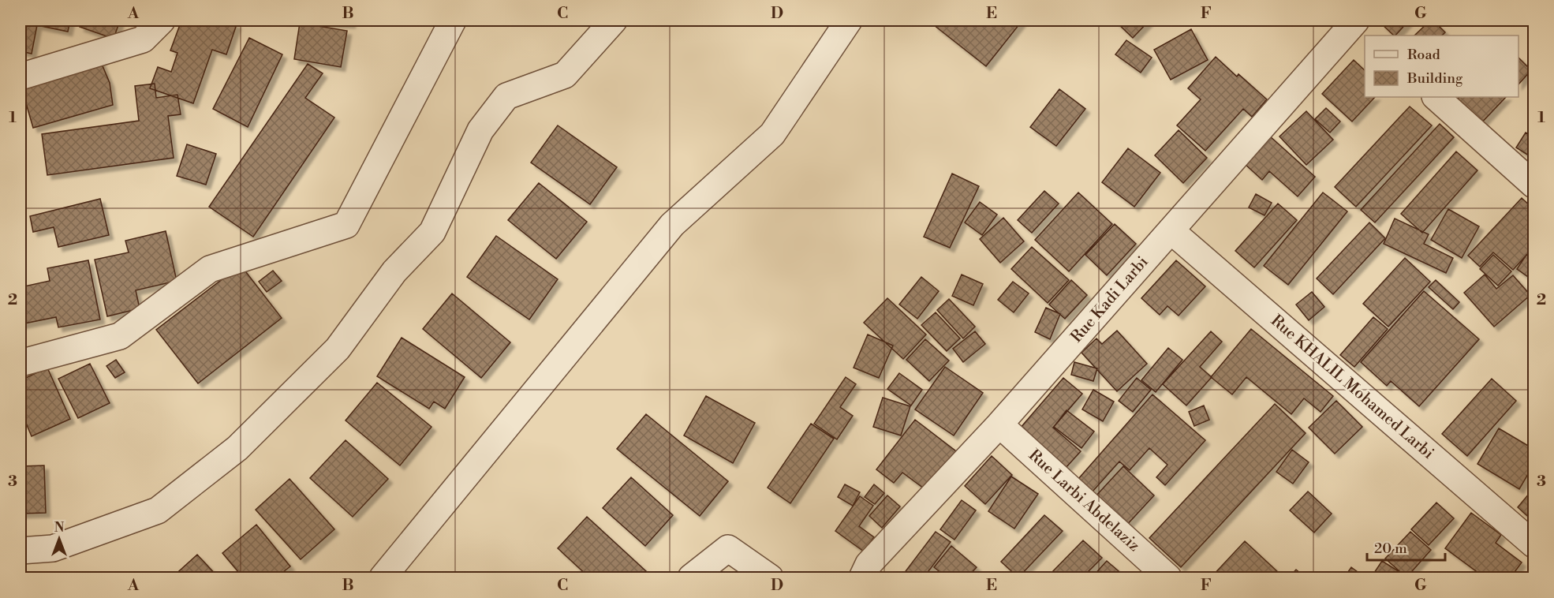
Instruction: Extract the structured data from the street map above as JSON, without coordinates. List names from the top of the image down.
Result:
{
  "streets": {
    "street": ["Rue Kadi Larbi", "Rue KHALIL Mohamed Larbi", "Rue Larbi Abdelaziz"]
  },
  "crossings": [
    ["Rue Kadi Larbi", "Rue KHALIL Mohamed Larbi"],
    ["Rue Kadi Larbi", "Rue Larbi Abdelaziz"]
  ],
  "legend": ["Road", "Building"],
  "scale_bar": "20 m",
  "north": "top",
  "grid": {
    "columns": [
      "A",
      "B",
      "C",
      "D",
      "E",
      "F",
      "G"
    ],
    "rows": ["1", "2", "3"]
  }
}
